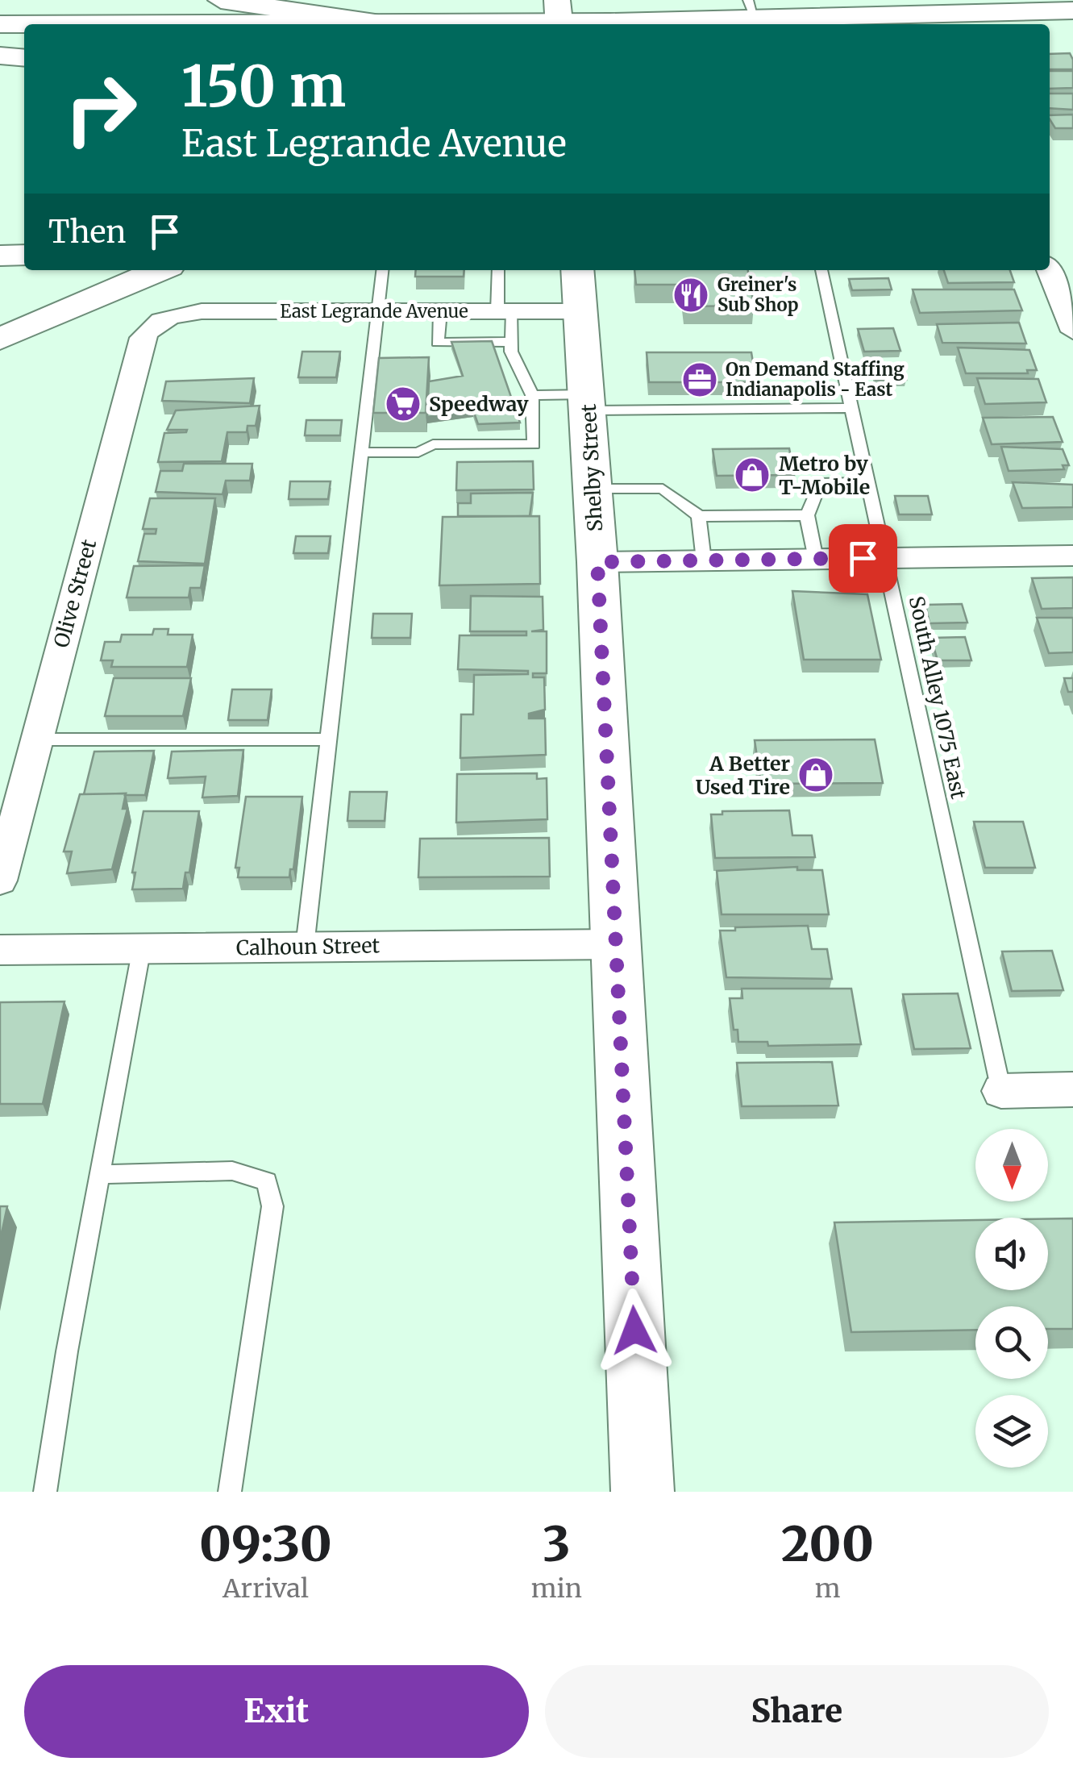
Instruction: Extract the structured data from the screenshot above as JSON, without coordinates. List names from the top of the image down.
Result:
{
  "streets": {
    "main road": ["Shelby Street"],
    "street": ["East Legrande Avenue", "Olive Street", "Calhoun Street"],
    "lane": ["South Alley 1075 East"]
  },
  "crossings": [
    ["East Legrande Avenue", "Shelby Street"],
    ["East Legrande Avenue", "Olive Street"],
    ["Shelby Street", "Calhoun Street"]
  ],
  "places": {
    "restaurant": ["Greiner's Sub Shop"],
    "office": ["On Demand Staffing Indianapolis - East"],
    "supermarket": ["Speedway"],
    "shop": ["Metro by T-Mobile", "A Better Used Tire"]
  },
  "north": "bottom",
  "page": {
    "turn": ["150 m", "East Legrande Avenue"],
    "then": "Then",
    "eta": [
      "09:30",
      "Arrival",
      "3",
      "min",
      "200",
      "m"
    ],
    "buttons": ["Exit", "Share"]
  }
}
